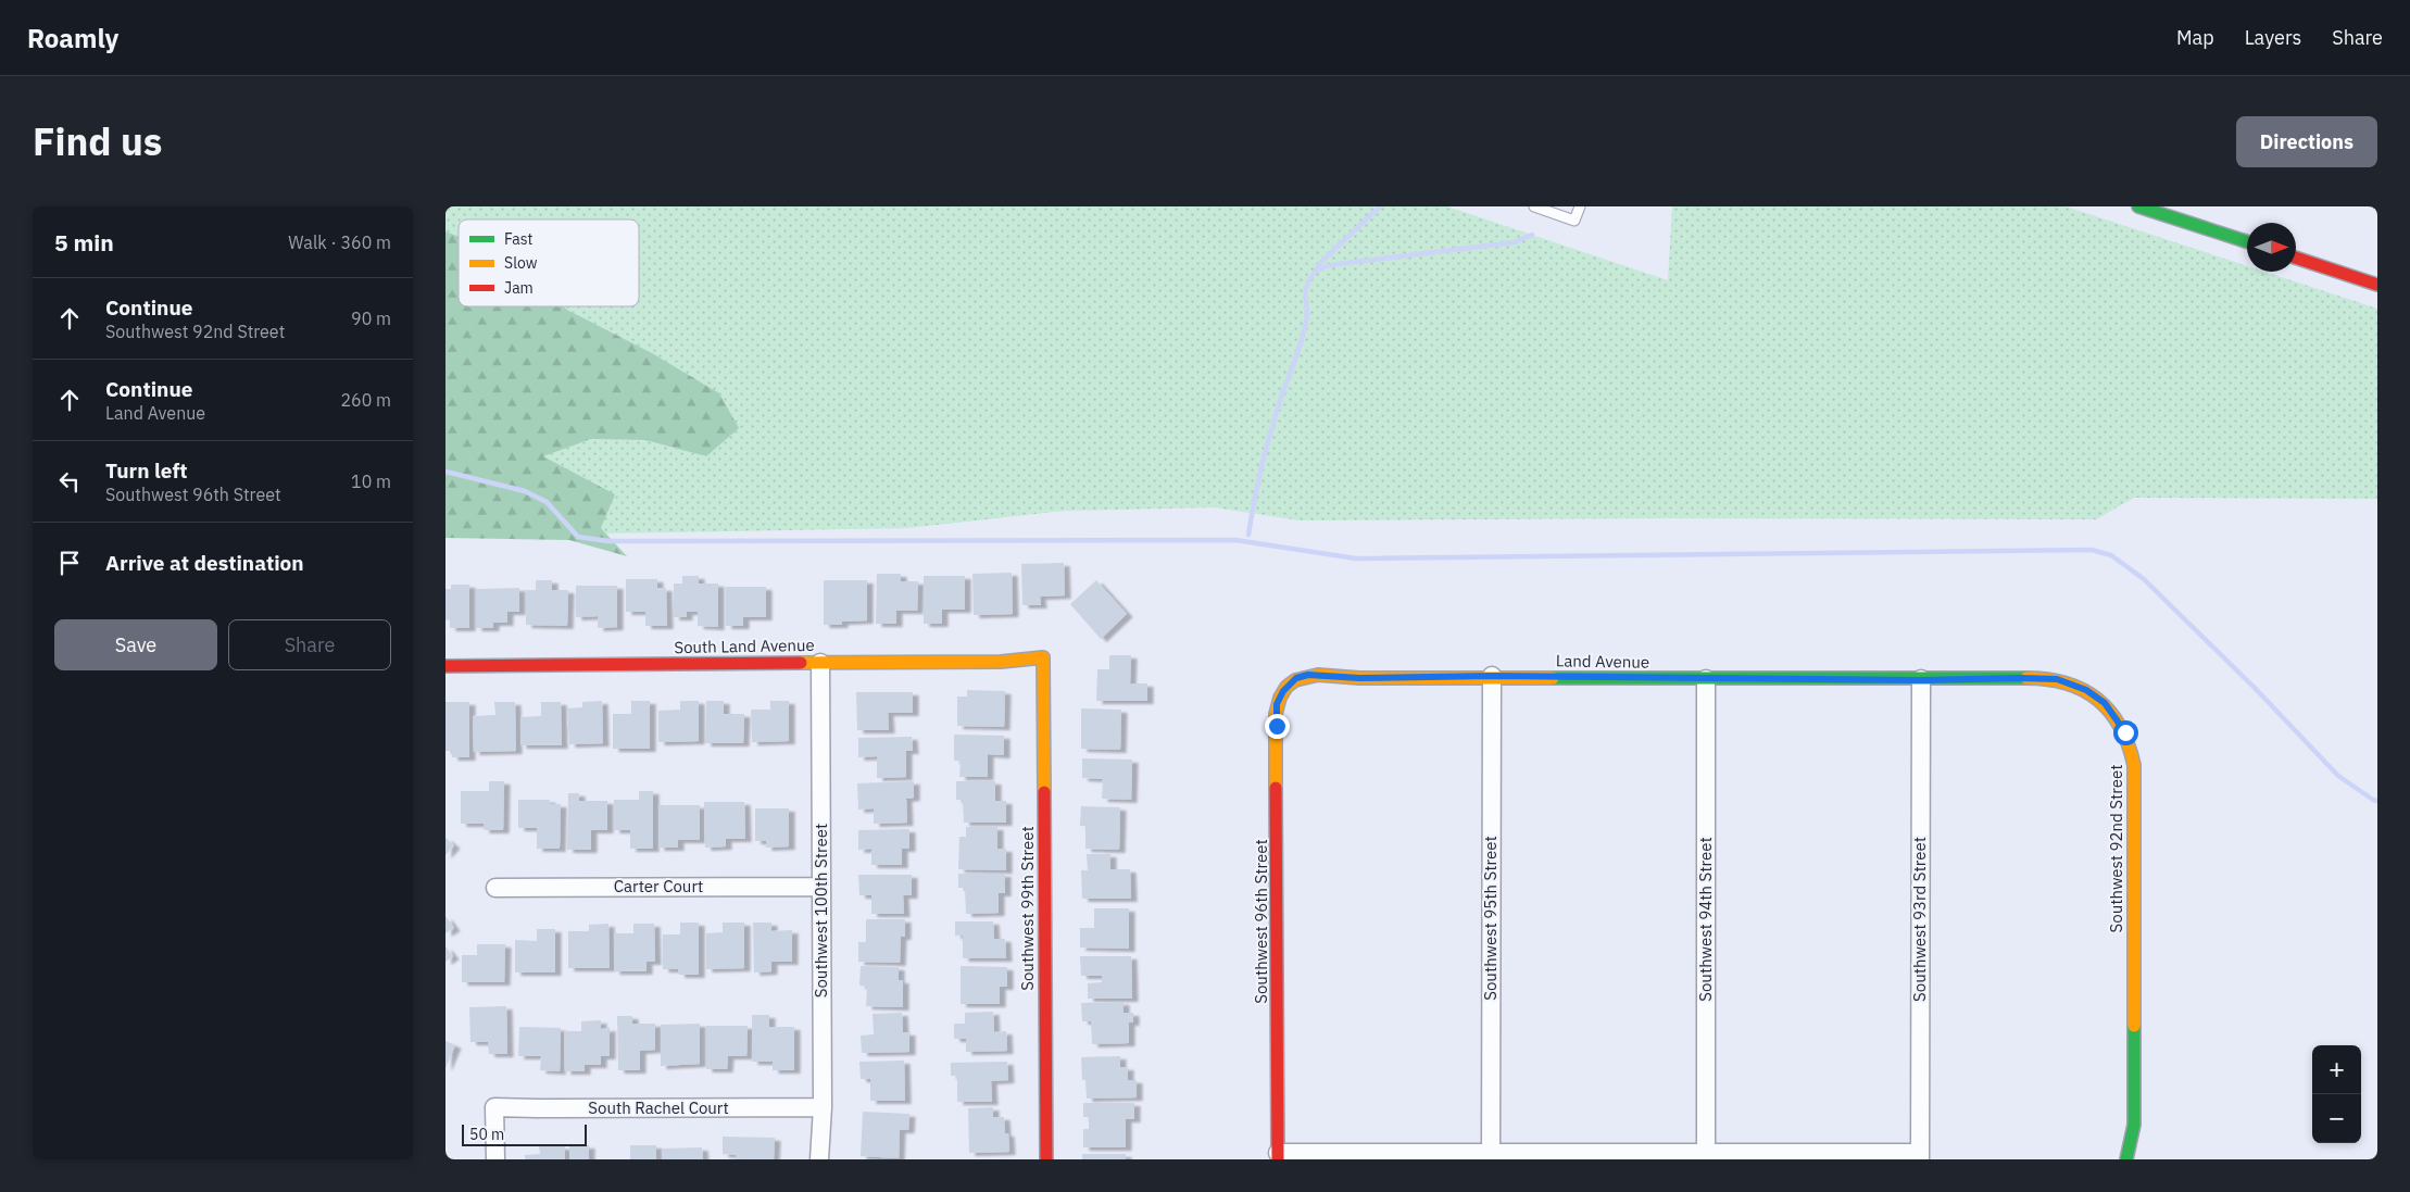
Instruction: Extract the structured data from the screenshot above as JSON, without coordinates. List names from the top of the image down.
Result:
{
  "streets": {
    "street": [
      "South Land Avenue",
      "Land Avenue",
      "Southwest 92nd Street",
      "Carter Court",
      "Southwest 99th Street",
      "Southwest 100th Street",
      "Southwest 95th Street",
      "Southwest 94th Street",
      "Southwest 93rd Street",
      "Southwest 96th Street",
      "South Rachel Court"
    ]
  },
  "crossings": [
    ["South Land Avenue", "Southwest 99th Street"],
    ["South Land Avenue", "Southwest 100th Street"],
    ["Land Avenue", "Southwest 92nd Street"],
    ["Land Avenue", "Southwest 95th Street"],
    ["Land Avenue", "Southwest 94th Street"],
    ["Land Avenue", "Southwest 93rd Street"],
    ["Land Avenue", "Southwest 96th Street"],
    ["Southwest 92nd Street", "Southwest 93rd Street"],
    ["Carter Court", "Southwest 100th Street"],
    ["Southwest 100th Street", "South Rachel Court"]
  ],
  "legend": ["Fast", "Slow", "Jam"],
  "scale_bar": "50 m",
  "north": "right",
  "page": {
    "header": "Roamly",
    "nav": ["Map", "Layers", "Share"],
    "title": "Find us",
    "buttons": [
      "Directions",
      ["Save", "Share"]
    ],
    "heading": ["5 min", "Walk · 360 m"],
    "list": [
      ["Continue", "Southwest 92nd Street", "90 m"],
      ["Continue", "Land Avenue", "260 m"],
      ["Turn left", "Southwest 96th Street", "10 m"],
      "Arrive at destination"
    ],
    "map_buttons": ["+", "−"],
    "scale": "50 m"
  }
}
